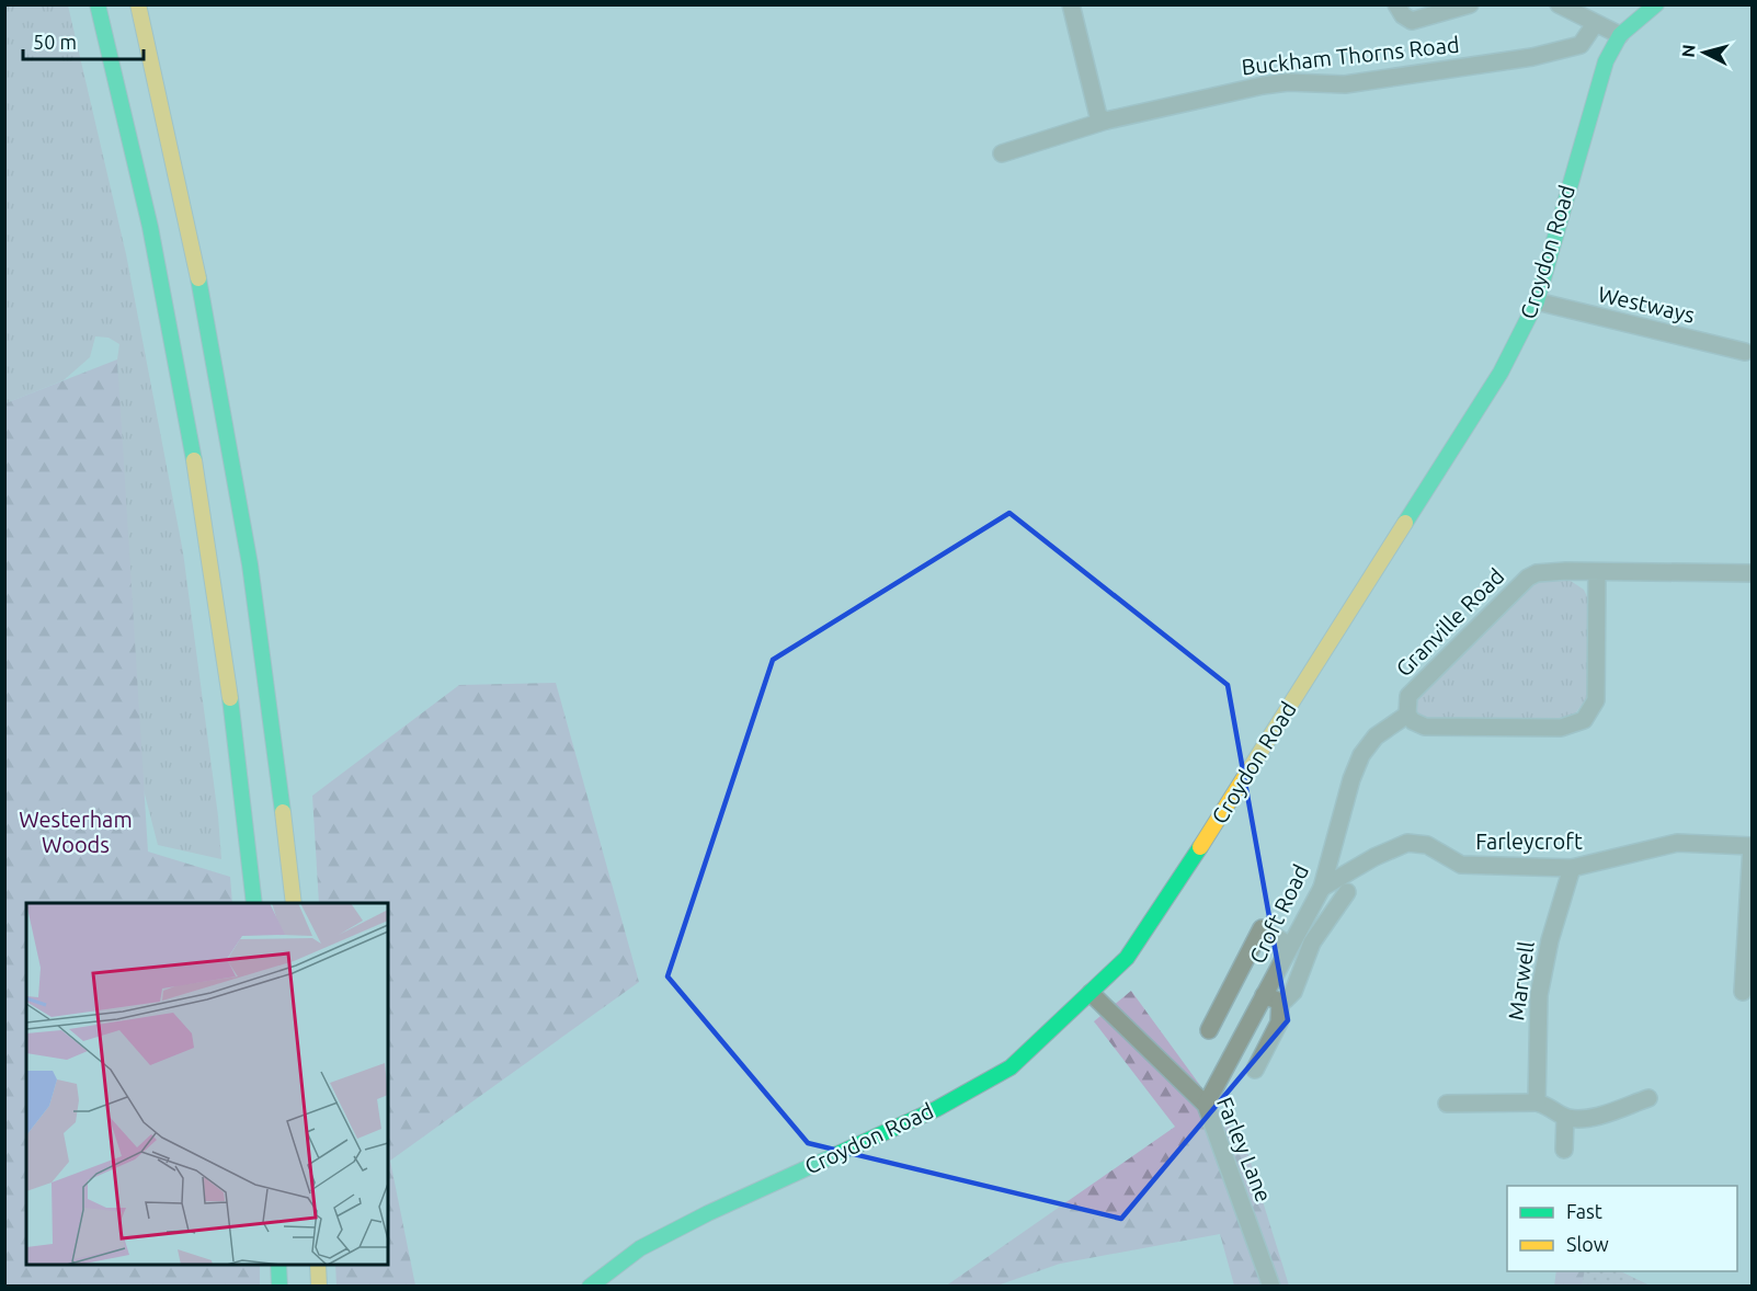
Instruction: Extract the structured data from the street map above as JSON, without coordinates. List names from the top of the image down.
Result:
{
  "streets": {
    "main road": ["Croydon Road"],
    "street": [
      "Buckham Thorns Road",
      "Westways",
      "Granville Road",
      "Farleycroft",
      "Croft Road",
      "Marwell",
      "Farley Lane"
    ]
  },
  "crossings": [
    ["Croydon Road", "Westways"],
    ["Croydon Road", "Farley Lane"],
    ["Granville Road", "Croft Road"],
    ["Farleycroft", "Croft Road"],
    ["Farleycroft", "Marwell"],
    ["Croft Road", "Farley Lane"]
  ],
  "parks": ["Westerham Woods"],
  "legend": ["Fast", "Slow"],
  "scale_bar": "50 m",
  "north": "left"
}
